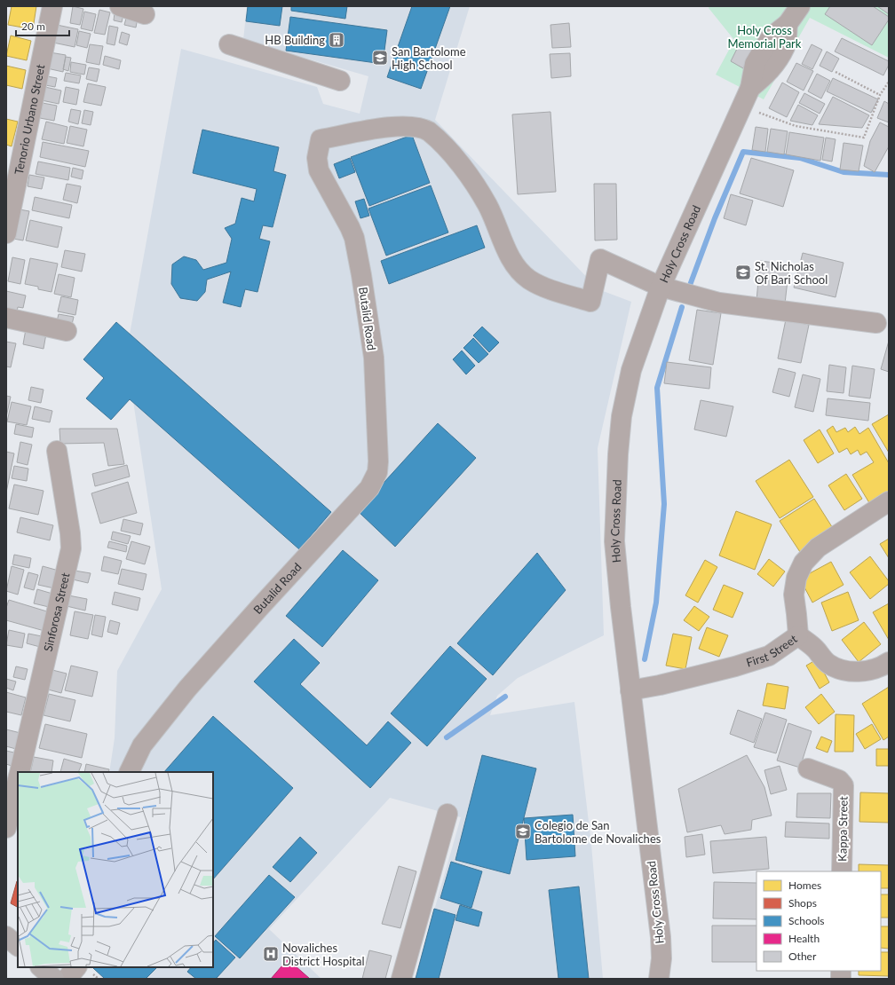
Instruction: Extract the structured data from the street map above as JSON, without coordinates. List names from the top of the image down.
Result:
{
  "streets": {
    "street": [
      "Tenorio Urbano Street",
      "Holy Cross Road",
      "Butalid Road",
      "Sinforosa Street",
      "First Street",
      "Kappa Street"
    ]
  },
  "crossings": [
    ["Holy Cross Road", "Butalid Road"],
    ["Holy Cross Road", "First Street"]
  ],
  "parks": ["Holy Cross Memorial Park"],
  "places": {
    "building": ["HB Building"],
    "school or university": ["San Bartolome High School", "St. Nicholas Of Bari School", "Colegio de San Bartolome de Novaliches"],
    "hospital": ["Novaliches District Hospital"]
  },
  "legend": [
    "Homes",
    "Shops",
    "Schools",
    "Health",
    "Other"
  ],
  "scale_bar": "20 m"
}
